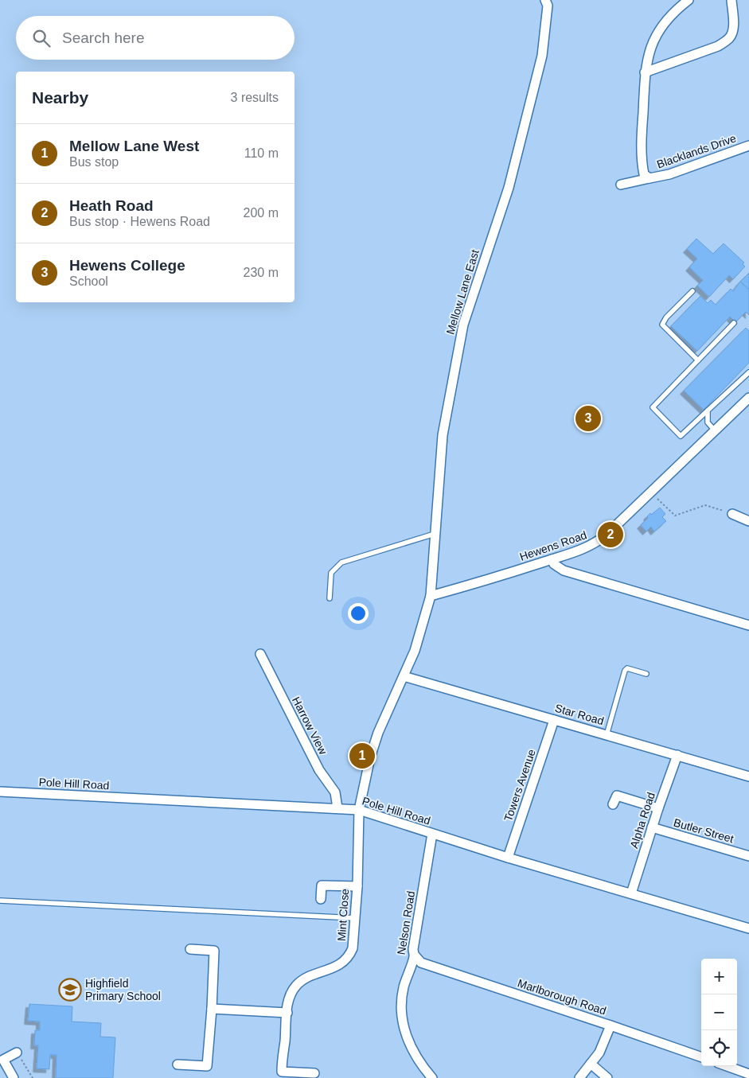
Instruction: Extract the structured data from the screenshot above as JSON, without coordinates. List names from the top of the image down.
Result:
{
  "streets": {
    "street": [
      "Blacklands Drive",
      "Mellow Lane East",
      "Hewens Road",
      "Star Road",
      "Harrow View",
      "Pole Hill Road",
      "Towers Avenue",
      "Alpha Road",
      "Butler Street",
      "Mint Close",
      "Nelson Road",
      "Marlborough Road"
    ]
  },
  "crossings": [
    ["Mellow Lane East", "Hewens Road"],
    ["Mellow Lane East", "Star Road"],
    ["Mellow Lane East", "Mint Close"],
    ["Star Road", "Towers Avenue"],
    ["Star Road", "Alpha Road"],
    ["Star Road", "Mint Close"],
    ["Harrow View", "Pole Hill Road"],
    ["Pole Hill Road", "Towers Avenue"],
    ["Pole Hill Road", "Alpha Road"],
    ["Pole Hill Road", "Mint Close"],
    ["Pole Hill Road", "Nelson Road"],
    ["Alpha Road", "Butler Street"],
    ["Nelson Road", "Marlborough Road"]
  ],
  "places": {
    "school or university": ["Highfield Primary School"]
  },
  "page": {
    "search": "Search here",
    "heading": ["Nearby", "3 results"],
    "list": [
      {
        "mark": "1",
        "name": "Mellow Lane West",
        "note": "Bus stop",
        "value": "110 m"
      },
      {
        "mark": "2",
        "name": "Heath Road",
        "note": "Bus stop · Hewens Road",
        "value": "200 m"
      },
      {
        "mark": "3",
        "name": "Hewens College",
        "note": "School",
        "value": "230 m"
      }
    ],
    "pins": ["3", "2", "1"],
    "map_buttons": ["+", "−"]
  }
}
